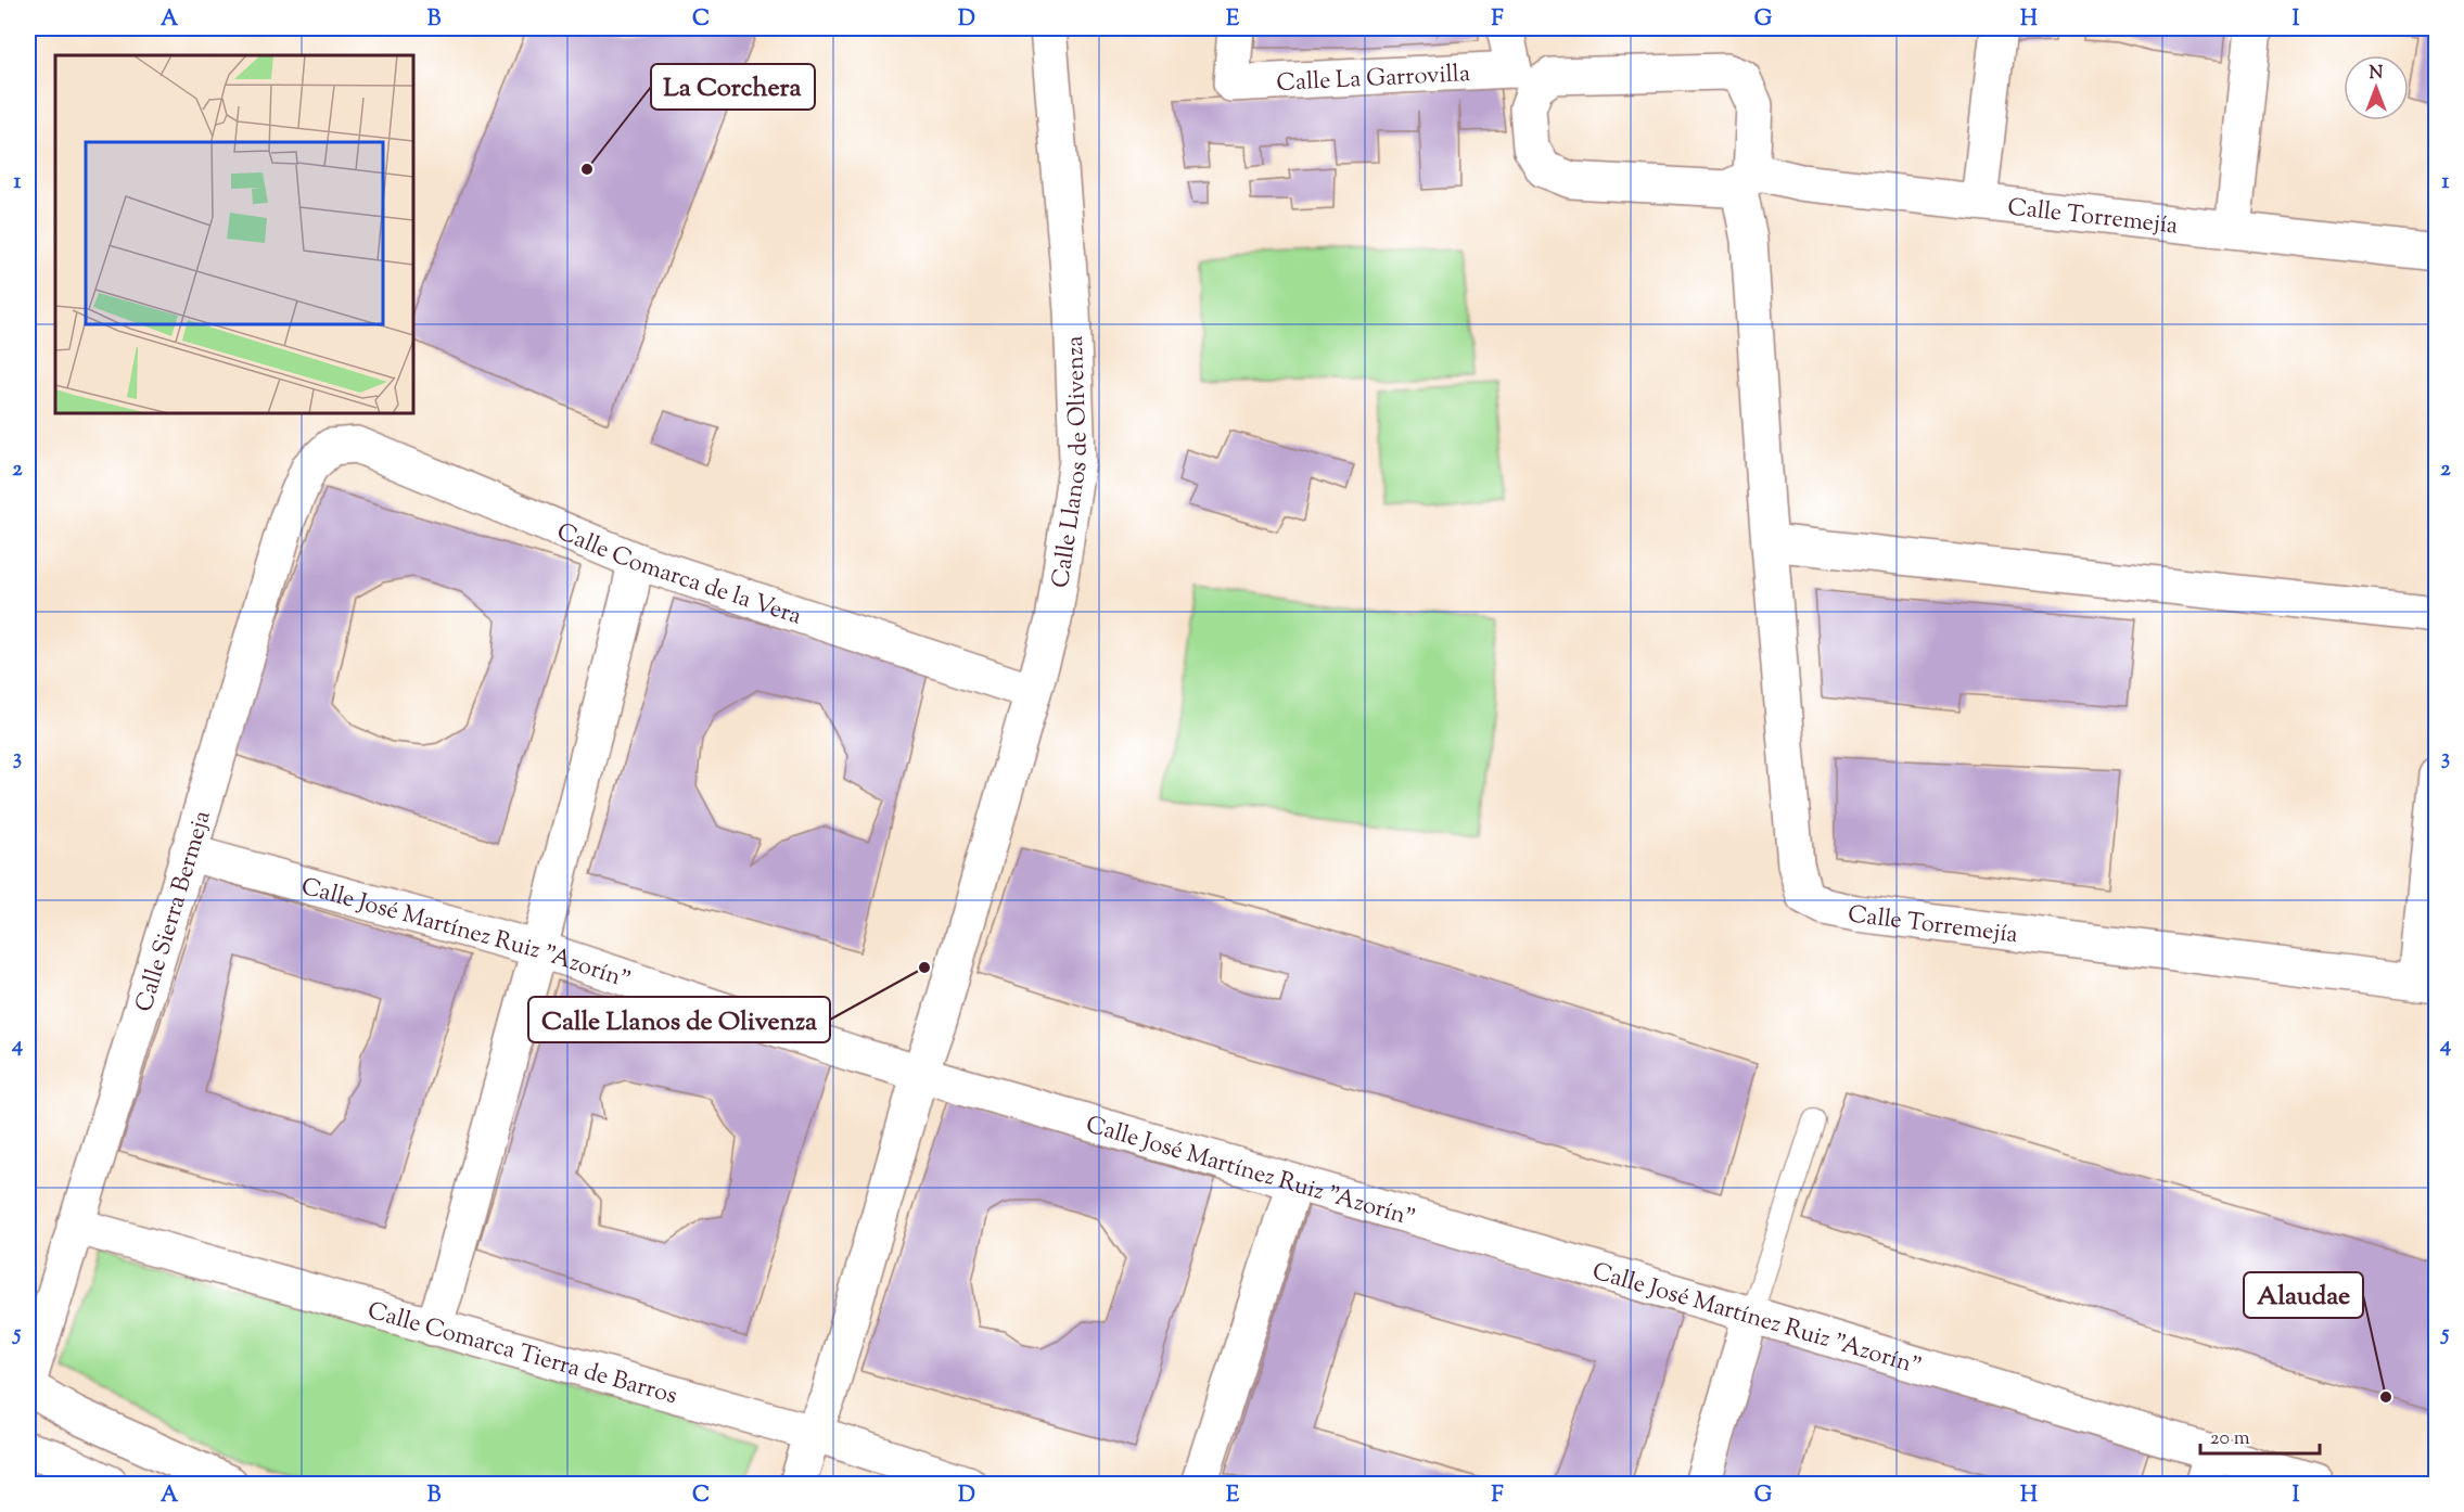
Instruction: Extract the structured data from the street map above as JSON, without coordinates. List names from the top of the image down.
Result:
{
  "streets": {
    "street": [
      "Calle La Garrovilla",
      "Calle Torremejía",
      "Calle Llanos de Olivenza",
      "Calle Comarca de la Vera",
      "Calle Sierra Bermeja",
      "Calle José Martínez Ruiz \"Azorín\"",
      "Calle Comarca Tierra de Barros"
    ]
  },
  "crossings": [
    ["Calle Llanos de Olivenza", "Calle Comarca de la Vera"],
    ["Calle Llanos de Olivenza", "Calle José Martínez Ruiz \"Azorín\""],
    ["Calle Llanos de Olivenza", "Calle Comarca Tierra de Barros"],
    ["Calle Comarca de la Vera", "Calle Sierra Bermeja"],
    ["Calle Sierra Bermeja", "Calle José Martínez Ruiz \"Azorín\""],
    ["Calle Sierra Bermeja", "Calle Comarca Tierra de Barros"]
  ],
  "places": ["La Corchera", "Calle Llanos de Olivenza", "Alaudae"],
  "scale_bar": "20 m",
  "north": "top",
  "grid": {
    "columns": [
      "A",
      "B",
      "C",
      "D",
      "E",
      "F",
      "G",
      "H",
      "I"
    ],
    "rows": [
      "1",
      "2",
      "3",
      "4",
      "5"
    ]
  }
}
